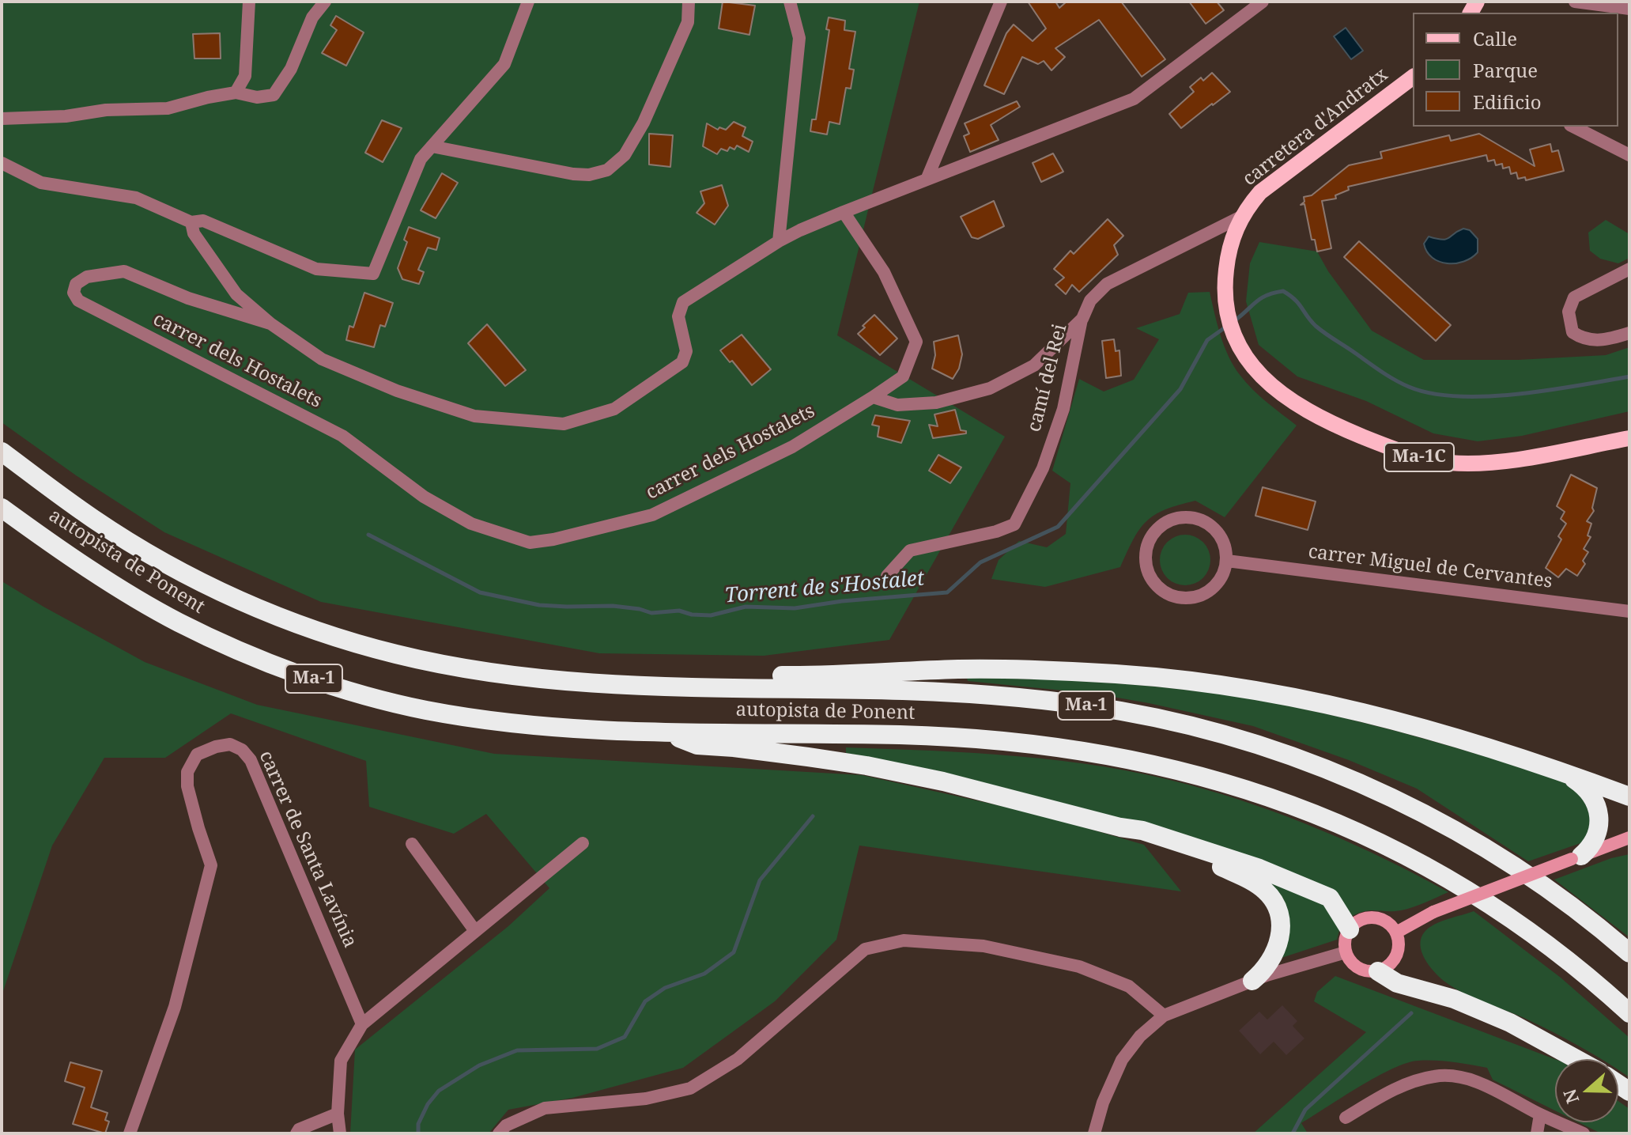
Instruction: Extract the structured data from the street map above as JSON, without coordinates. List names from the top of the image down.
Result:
{
  "streets": {
    "highway": ["autopista de Ponent", "Ma-1"],
    "main road": ["carretera d'Andratx", "Ma-1C"],
    "street": [
      "carrer dels Hostalets",
      "camí del Rei",
      "carrer Miguel de Cervantes",
      "carrer de Santa Lavínia"
    ]
  },
  "water": ["Torrent de s'Hostalet"],
  "legend": ["Calle", "Parque", "Edificio"],
  "north": "left"
}
